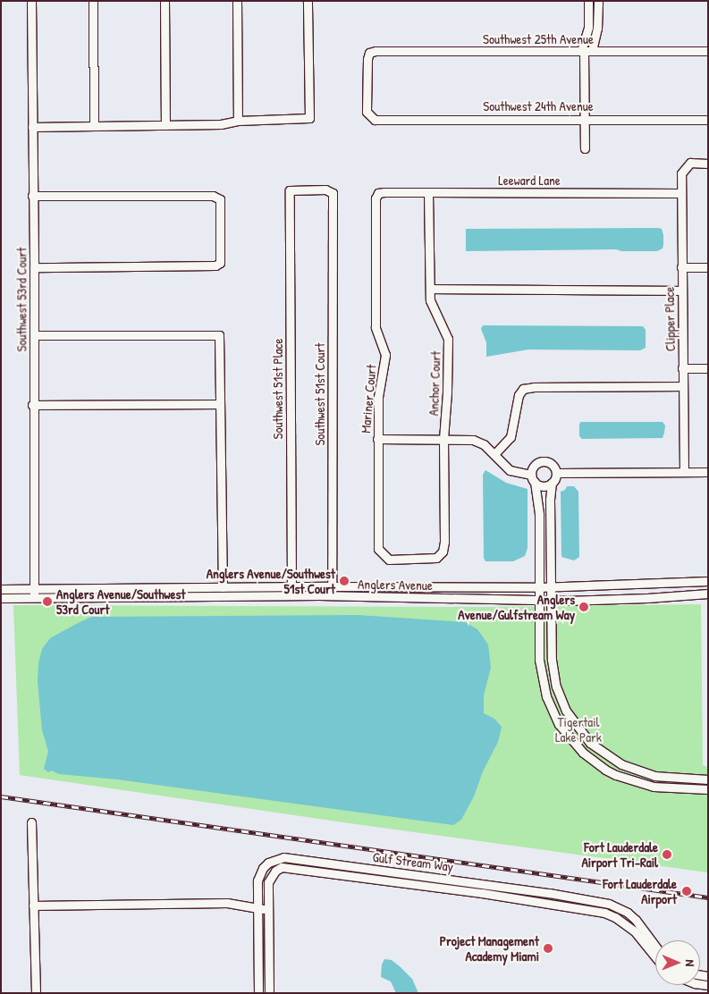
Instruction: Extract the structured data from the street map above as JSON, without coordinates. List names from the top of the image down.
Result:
{
  "streets": {
    "street": [
      "Southwest 25th Avenue",
      "Southwest 24th Avenue",
      "Leeward Lane",
      "Southwest 53rd Court",
      "Clipper Place",
      "Anchor Court",
      "Southwest 51st Place",
      "Southwest 51st Court",
      "Mariner Court",
      "Anglers Avenue",
      "Gulf Stream Way"
    ]
  },
  "crossings": [
    ["Southwest 25th Avenue", "Southwest 24th Avenue"],
    ["Leeward Lane", "Clipper Place"],
    ["Leeward Lane", "Anchor Court"],
    ["Leeward Lane", "Mariner Court"],
    ["Southwest 53rd Court", "Anglers Avenue"],
    ["Anchor Court", "Mariner Court"],
    ["Southwest 51st Place", "Southwest 51st Court"],
    ["Southwest 51st Place", "Anglers Avenue"],
    ["Southwest 51st Court", "Anglers Avenue"]
  ],
  "parks": ["Tigertail Lake Park"],
  "places": [
    "Anglers Avenue/Southwest 51st Court",
    "Anglers Avenue/Southwest 53rd Court",
    "Anglers Avenue/Gulfstream Way",
    "Fort Lauderdale Airport Tri-Rail",
    "Fort Lauderdale Airport",
    "Project Management Academy Miami"
  ],
  "north": "right"
}
